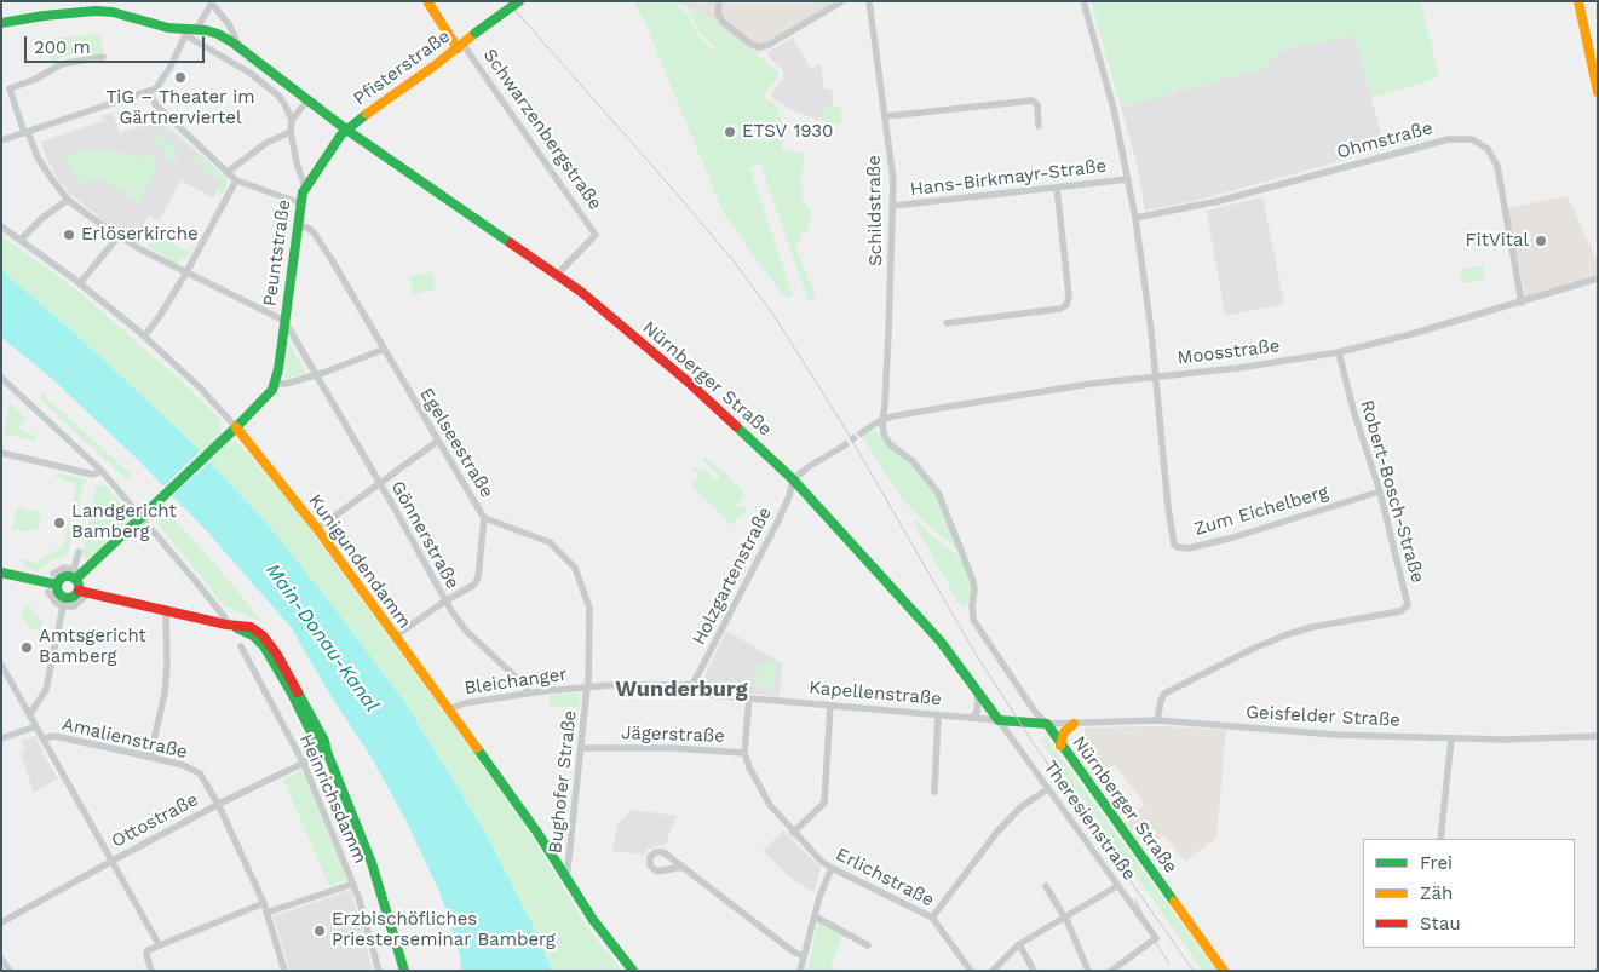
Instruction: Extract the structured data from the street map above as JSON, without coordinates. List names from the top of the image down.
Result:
{
  "streets": {
    "street": [
      "Pfisterstraße",
      "Schwarzenbergstraße",
      "Ohmstraße",
      "Hans-Birkmayr-Straße",
      "Schildstraße",
      "Peuntstraße",
      "Moosstraße",
      "Nürnberger Straße",
      "Egelseestraße",
      "Robert-Bosch-Straße",
      "Zum Eichelberg",
      "Gönnerstraße",
      "Kunigundendamm",
      "Holzgartenstraße",
      "Bleichanger",
      "Kapellenstraße",
      "Geisfelder Straße",
      "Jägerstraße",
      "Amalienstraße",
      "Bughofer Straße",
      "Heinrichsdamm",
      "Ottostraße",
      "Theresienstraße",
      "Erlichstraße"
    ]
  },
  "crossings": [
    ["Pfisterstraße", "Schwarzenbergstraße"],
    ["Pfisterstraße", "Peuntstraße"],
    ["Pfisterstraße", "Nürnberger Straße"],
    ["Schwarzenbergstraße", "Nürnberger Straße"],
    ["Ohmstraße", "Moosstraße"],
    ["Ohmstraße", "Zum Eichelberg"],
    ["Hans-Birkmayr-Straße", "Schildstraße"],
    ["Hans-Birkmayr-Straße", "Zum Eichelberg"],
    ["Schildstraße", "Moosstraße"],
    ["Peuntstraße", "Nürnberger Straße"],
    ["Peuntstraße", "Egelseestraße"],
    ["Peuntstraße", "Gönnerstraße"],
    ["Moosstraße", "Robert-Bosch-Straße"],
    ["Moosstraße", "Zum Eichelberg"],
    ["Nürnberger Straße", "Holzgartenstraße"],
    ["Nürnberger Straße", "Kapellenstraße"],
    ["Nürnberger Straße", "Geisfelder Straße"],
    ["Nürnberger Straße", "Theresienstraße"],
    ["Egelseestraße", "Bleichanger"],
    ["Egelseestraße", "Bughofer Straße"],
    ["Robert-Bosch-Straße", "Zum Eichelberg"],
    ["Robert-Bosch-Straße", "Geisfelder Straße"],
    ["Gönnerstraße", "Bleichanger"],
    ["Kunigundendamm", "Bleichanger"],
    ["Kunigundendamm", "Bughofer Straße"],
    ["Bleichanger", "Bughofer Straße"],
    ["Kapellenstraße", "Jägerstraße"],
    ["Kapellenstraße", "Theresienstraße"],
    ["Jägerstraße", "Bughofer Straße"],
    ["Jägerstraße", "Erlichstraße"],
    ["Amalienstraße", "Ottostraße"],
    ["Heinrichsdamm", "Ottostraße"]
  ],
  "districts": ["Wunderburg"],
  "water": ["Main-Donau-Kanal"],
  "places": [
    "TiG – Theater im Gärtnerviertel",
    "ETSV 1930",
    "Erlöserkirche",
    "FitVital",
    "Landgericht Bamberg",
    "Amtsgericht Bamberg",
    "Erzbischöfliches Priesterseminar Bamberg"
  ],
  "legend": ["Frei", "Zäh", "Stau"],
  "scale_bar": "200 m"
}
